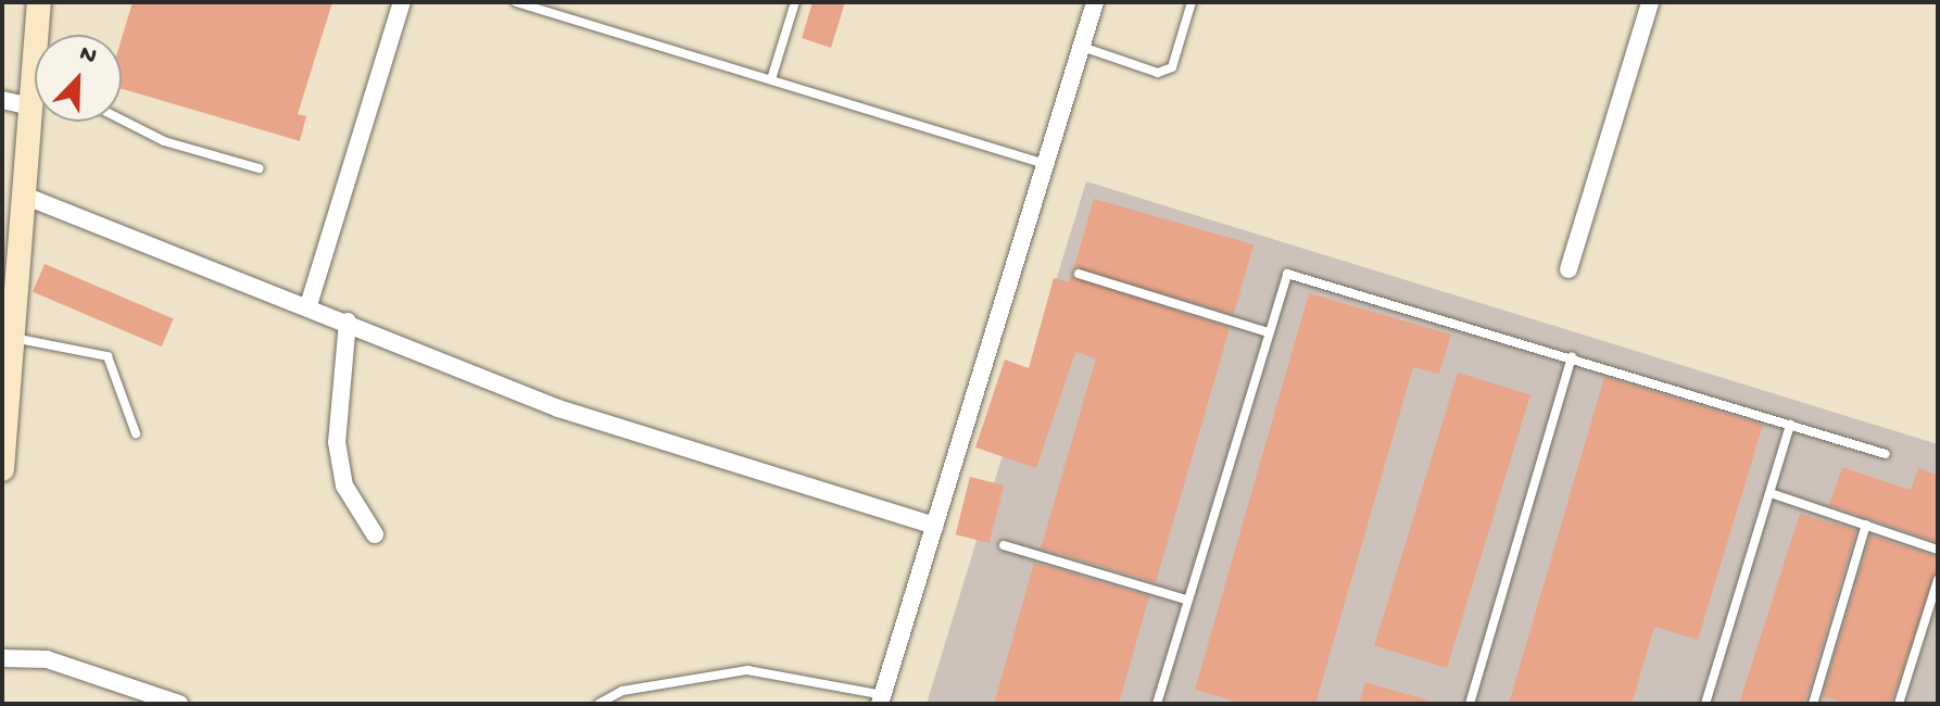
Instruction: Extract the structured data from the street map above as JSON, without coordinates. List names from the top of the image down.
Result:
{
  "north": "top right"
}
